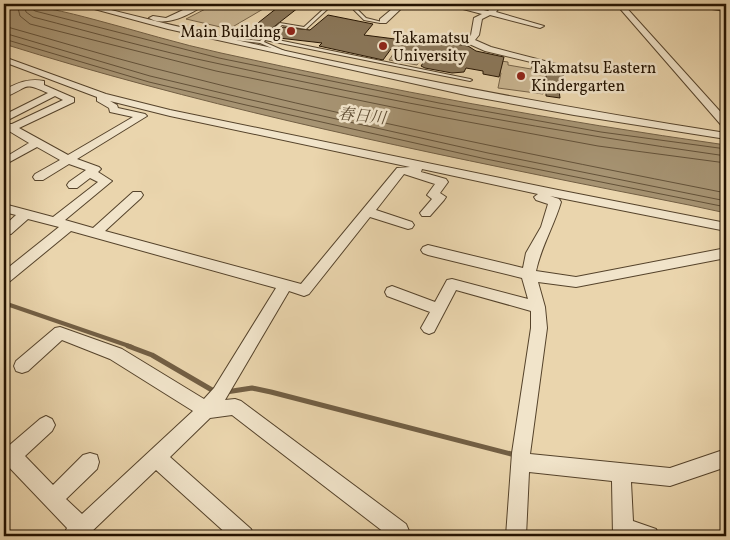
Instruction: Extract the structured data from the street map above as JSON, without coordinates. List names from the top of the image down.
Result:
{
  "water": ["春日川"],
  "places": ["Main Building", "Takamatsu University", "Takmatsu Eastern Kindergarten"]
}
